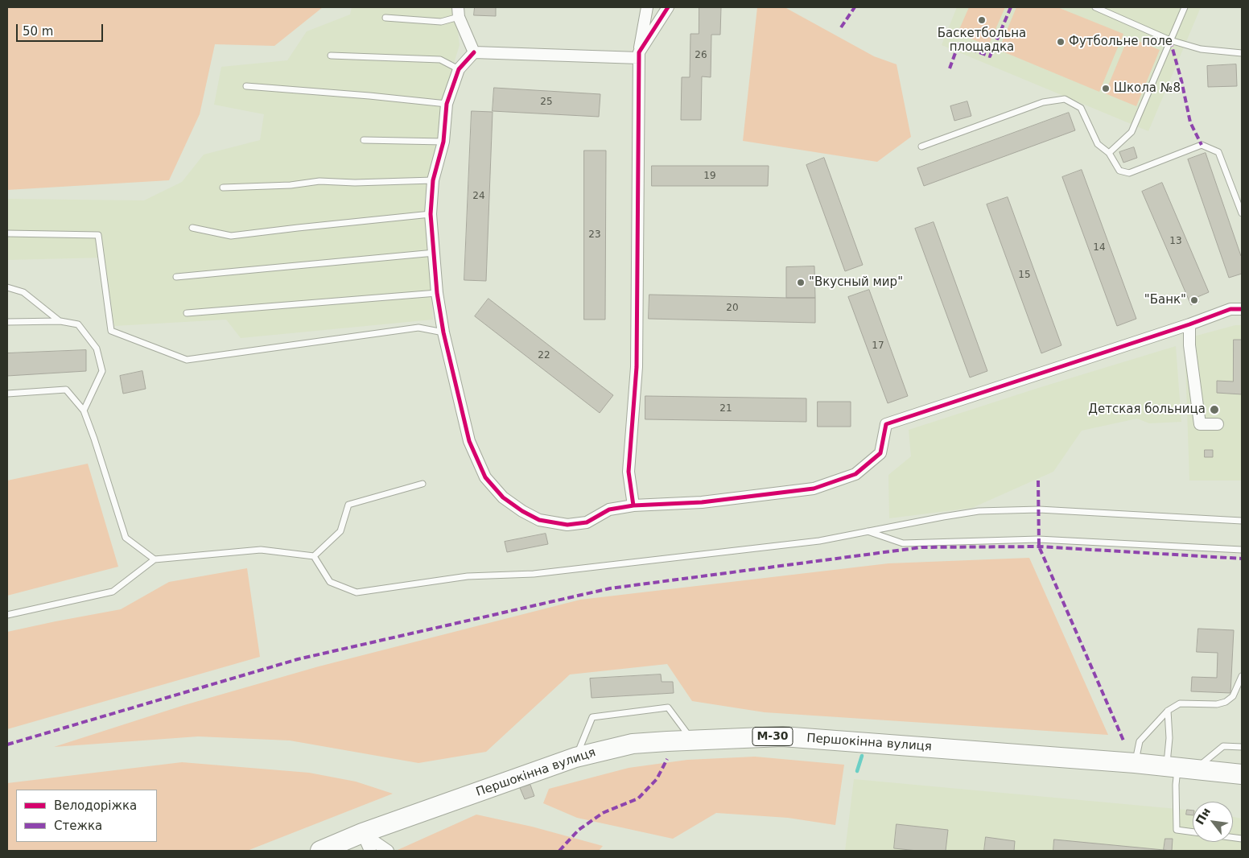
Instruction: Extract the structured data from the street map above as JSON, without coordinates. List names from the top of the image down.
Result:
{
  "streets": {
    "highway": ["М-30", "Першокінна вулиця"]
  },
  "places": [
    "Баскетбольна площадка",
    "Футбольне поле",
    "Школа №8",
    "\"Вкусный мир\"",
    "\"Банк\"",
    "Детская больница"
  ],
  "house_numbers": [
    "26",
    "25",
    "19",
    "24",
    "23",
    "13",
    "14",
    "15",
    "20",
    "17",
    "22",
    "21"
  ],
  "legend": ["Велодоріжка", "Стежка"],
  "scale_bar": "50 m",
  "north": "top left"
}
